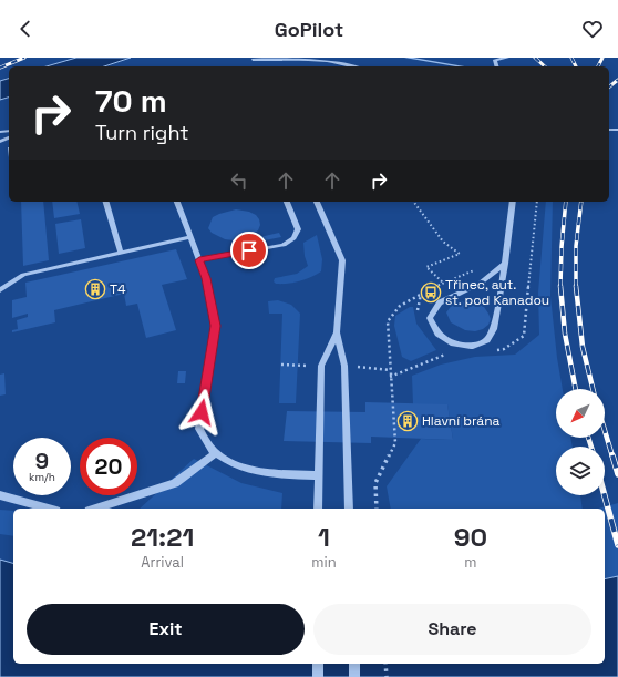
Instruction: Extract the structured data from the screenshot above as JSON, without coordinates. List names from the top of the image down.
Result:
{
  "places": {
    "building": ["T4", "Hlavní brána"],
    "bus stop": ["Třinec, aut. st. pod Kanadou"]
  },
  "north": "bottom left",
  "page": {
    "header": "GoPilot",
    "turn": ["70 m", "Turn right"],
    "speed": "9 km/h",
    "limit": "20",
    "eta": [
      "21:21",
      "Arrival",
      "1",
      "min",
      "90",
      "m"
    ],
    "buttons": ["Exit", "Share"]
  }
}
